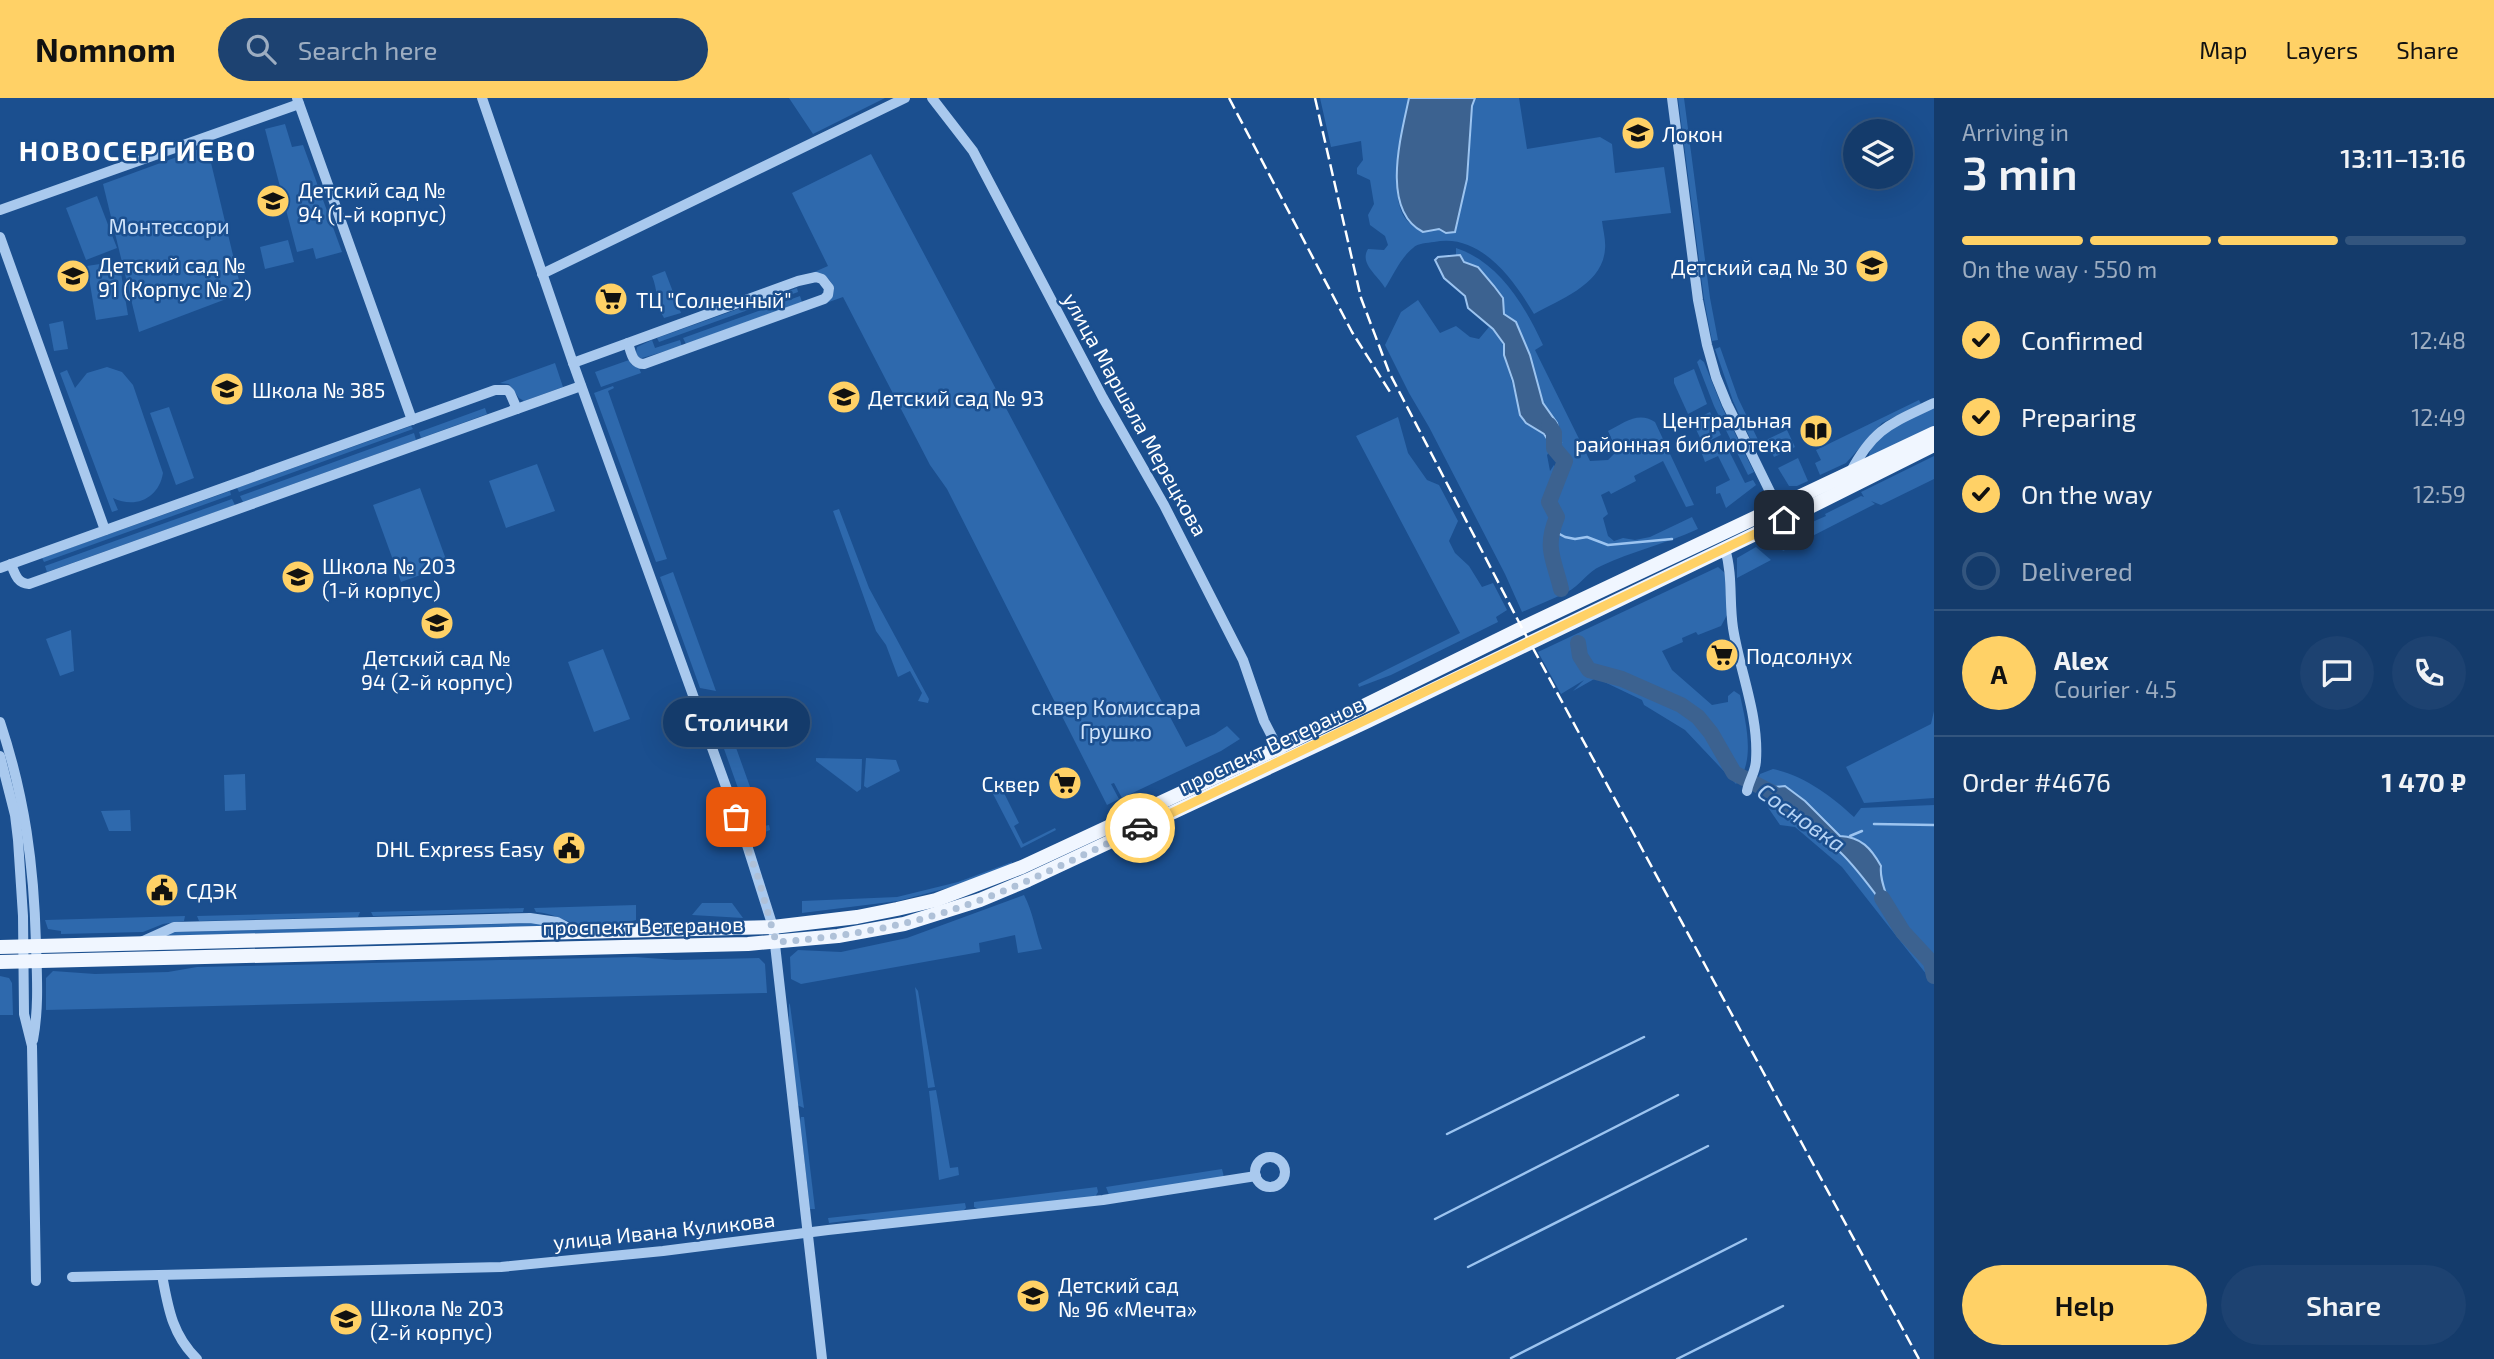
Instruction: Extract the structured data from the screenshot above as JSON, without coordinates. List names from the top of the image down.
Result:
{
  "streets": {
    "main road": ["проспект Ветеранов"],
    "street": ["улица Маршала Мерецкова", "улица Ивана Куликова"]
  },
  "crossings": [
    ["улица Маршала Мерецкова", "проспект Ветеранов"]
  ],
  "districts": ["НОВОСЕРГИЕВО"],
  "water": ["Сосновка"],
  "parks": ["Монтессори", "сквер Комиссара Грушко"],
  "places": {
    "school or university": [
      "Локон",
      "Детский сад № 94 (1-й корпус)",
      "Детский сад № 30",
      "Детский сад № 91 (Корпус № 2)",
      "Школа № 385",
      "Детский сад № 93",
      "Школа № 203 (1-й корпус)",
      "Детский сад № 94 (2-й корпус)",
      "Детский сад № 96 «Мечта»",
      "Школа № 203 (2-й корпус)"
    ],
    "supermarket": ["ТЦ \"Солнечный\"", "Подсолнух", "Сквер"],
    "library": ["Центральная районная библиотека"],
    "other": ["Столички"],
    "public building": ["DHL Express Easy", "СДЭК"]
  },
  "page": {
    "header": "Nomnom",
    "search": "Search here",
    "nav": ["Map", "Layers", "Share"],
    "heading": ["3 min", "Arriving in", "13:11–13:16"],
    "panel": [
      "Alex",
      "Courier · 4.5",
      "Order #4676",
      "1 470 ₽"
    ],
    "bar": "On the way · 550 m",
    "list": [
      ["Confirmed", "12:48"],
      ["Preparing", "12:49"],
      ["On the way", "12:59"],
      "Delivered"
    ],
    "round": "A",
    "bubble": "Столички",
    "buttons": ["Help", "Share"]
  }
}
